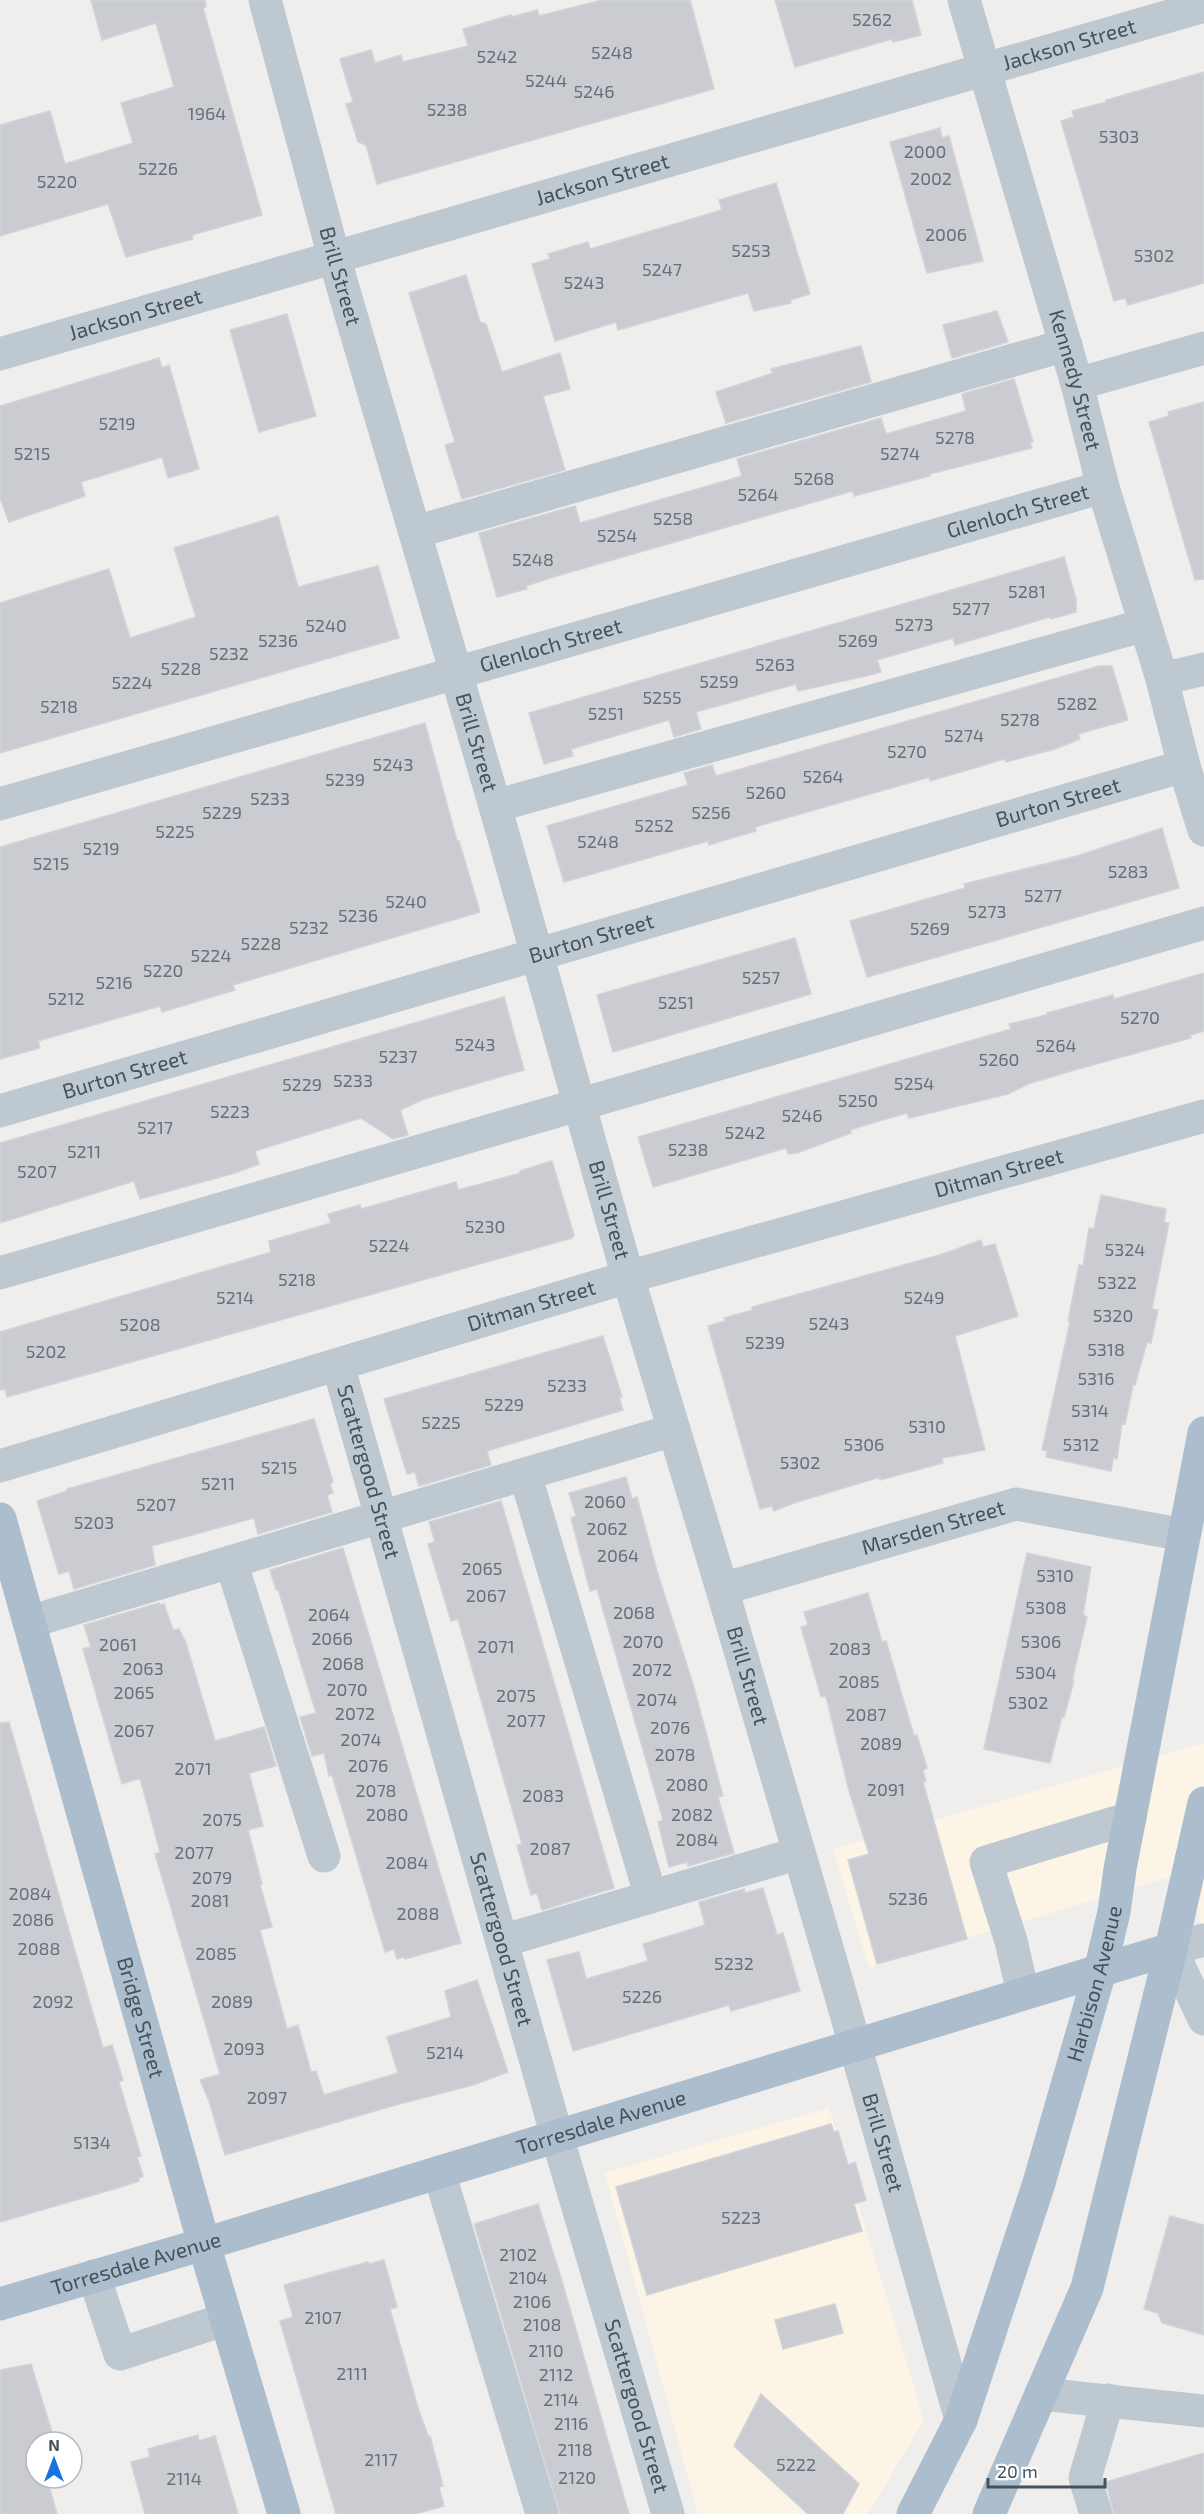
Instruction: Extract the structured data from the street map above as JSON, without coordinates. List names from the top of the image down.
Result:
{
  "streets": {
    "main road": ["Harbison Avenue", "Bridge Street", "Torresdale Avenue"],
    "street": [
      "Jackson Street",
      "Brill Street",
      "Kennedy Street",
      "Glenloch Street",
      "Burton Street",
      "Ditman Street",
      "Scattergood Street",
      "Marsden Street"
    ]
  },
  "crossings": [
    ["Jackson Street", "Brill Street"],
    ["Jackson Street", "Kennedy Street"],
    ["Brill Street", "Glenloch Street"],
    ["Brill Street", "Burton Street"],
    ["Brill Street", "Ditman Street"],
    ["Brill Street", "Marsden Street"],
    ["Brill Street", "Harbison Avenue"],
    ["Brill Street", "Torresdale Avenue"],
    ["Kennedy Street", "Glenloch Street"],
    ["Kennedy Street", "Burton Street"],
    ["Ditman Street", "Scattergood Street"],
    ["Scattergood Street", "Torresdale Avenue"],
    ["Marsden Street", "Harbison Avenue"],
    ["Harbison Avenue", "Torresdale Avenue"],
    ["Bridge Street", "Torresdale Avenue"]
  ],
  "house_numbers": [
    "5262",
    "5248",
    "5242",
    "5244",
    "5246",
    "5238",
    "1964",
    "5303",
    "2000",
    "5226",
    "2002",
    "5220",
    "2006",
    "5253",
    "5302",
    "5247",
    "5243",
    "5219",
    "5278",
    "5215",
    "5274",
    "5268",
    "5264",
    "5258",
    "5254",
    "5248",
    "5281",
    "5277",
    "5273",
    "5240",
    "5236",
    "5269",
    "5232",
    "5263",
    "5228",
    "5259",
    "5224",
    "5255",
    "5282",
    "5218",
    "5251",
    "5278",
    "5274",
    "5270",
    "5243",
    "5264",
    "5239",
    "5260",
    "5233",
    "5229",
    "5256",
    "5252",
    "5225",
    "5248",
    "5219",
    "5215",
    "5283",
    "5277",
    "5240",
    "5273",
    "5236",
    "5232",
    "5269",
    "5228",
    "5224",
    "5220",
    "5257",
    "5216",
    "5212",
    "5251",
    "5270",
    "5243",
    "5264",
    "5237",
    "5260",
    "5233",
    "5254",
    "5229",
    "5250",
    "5223",
    "5246",
    "5217",
    "5242",
    "5238",
    "5211",
    "5207",
    "5230",
    "5224",
    "5324",
    "5218",
    "5322",
    "5214",
    "5249",
    "5320",
    "5243",
    "5208",
    "5239",
    "5318",
    "5202",
    "5316",
    "5233",
    "5229",
    "5314",
    "5225",
    "5310",
    "5306",
    "5312",
    "5302",
    "5215",
    "5211",
    "2060",
    "5207",
    "5203",
    "2062",
    "2064",
    "2065",
    "5310",
    "2067",
    "5308",
    "2068",
    "2064",
    "2066",
    "2070",
    "5306",
    "2061",
    "2071",
    "2083",
    "2068",
    "2063",
    "2072",
    "5304",
    "2085",
    "2070",
    "2065",
    "2075",
    "2074",
    "5302",
    "2072",
    "2087",
    "2077",
    "2076",
    "2067",
    "2074",
    "2089",
    "2078",
    "2076",
    "2071",
    "2080",
    "2091",
    "2078",
    "2083",
    "2080",
    "2082",
    "2075",
    "2084",
    "2087",
    "2077",
    "2084",
    "2079",
    "2084",
    "5236",
    "2081",
    "2088",
    "2086",
    "2088",
    "2085",
    "5232",
    "5226",
    "2092",
    "2089",
    "2093",
    "5214",
    "2097",
    "5134",
    "5223",
    "2102",
    "2104",
    "2106",
    "2107",
    "2108",
    "2110",
    "2111",
    "2112",
    "2114",
    "2116",
    "2118",
    "2117",
    "5222",
    "2120",
    "2114"
  ],
  "scale_bar": "20 m",
  "north": "top"
}
